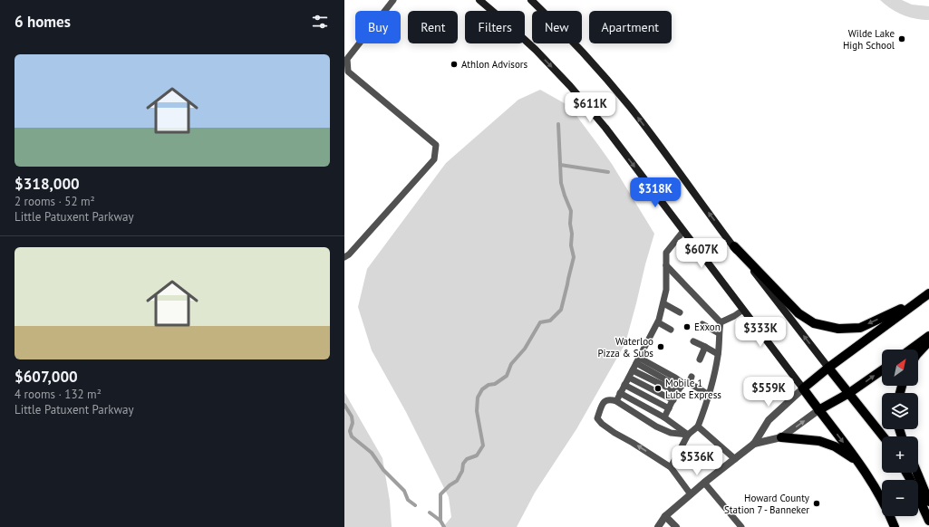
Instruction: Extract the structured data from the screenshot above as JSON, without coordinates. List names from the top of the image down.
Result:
{
  "places": [
    "Wilde Lake High School",
    "Athlon Advisors",
    "Exxon",
    "Waterloo Pizza & Subs",
    "Mobile 1 Lube Express",
    "Howard County Station 7 - Banneker"
  ],
  "north": "top right",
  "page": {
    "heading": "6 homes",
    "chip": [
      "Buy",
      "Rent",
      "Filters",
      "New",
      "Apartment"
    ],
    "list": [
      {
        "name": "$318,000",
        "note": "2 rooms · 52 m² · Little Patuxent Parkway"
      },
      {
        "name": "$607,000",
        "note": "4 rooms · 132 m² · Little Patuxent Parkway"
      }
    ],
    "price": [
      "$611K",
      "$318K",
      "$607K",
      "$333K",
      "$559K",
      "$536K"
    ],
    "map_buttons": ["+", "−"]
  }
}
